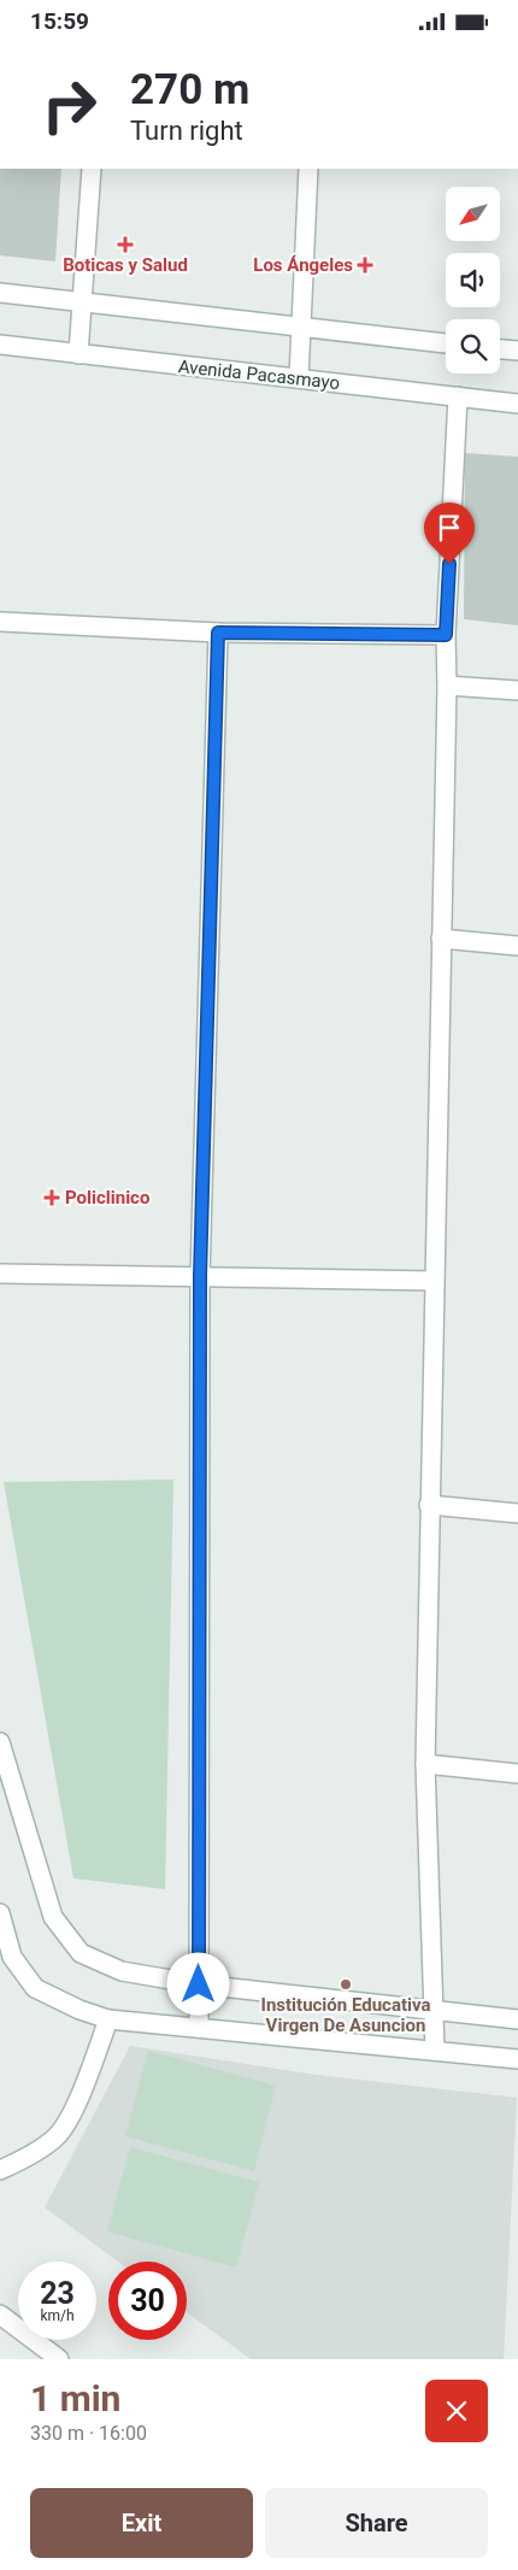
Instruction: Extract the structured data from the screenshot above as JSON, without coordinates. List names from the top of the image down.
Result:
{
  "streets": {
    "street": ["Avenida Pacasmayo"]
  },
  "places": {
    "health": ["Boticas y Salud", "Los Ángeles", "Policlinico"],
    "other": ["Institución Educativa Virgen De Asuncion"]
  },
  "north": "bottom left",
  "page": {
    "status": "15:59",
    "turn": ["270 m", "Turn right"],
    "speed": "23 km/h",
    "limit": "30",
    "heading": ["1 min", "330 m · 16:00"],
    "buttons": ["Exit", "Share"]
  }
}
